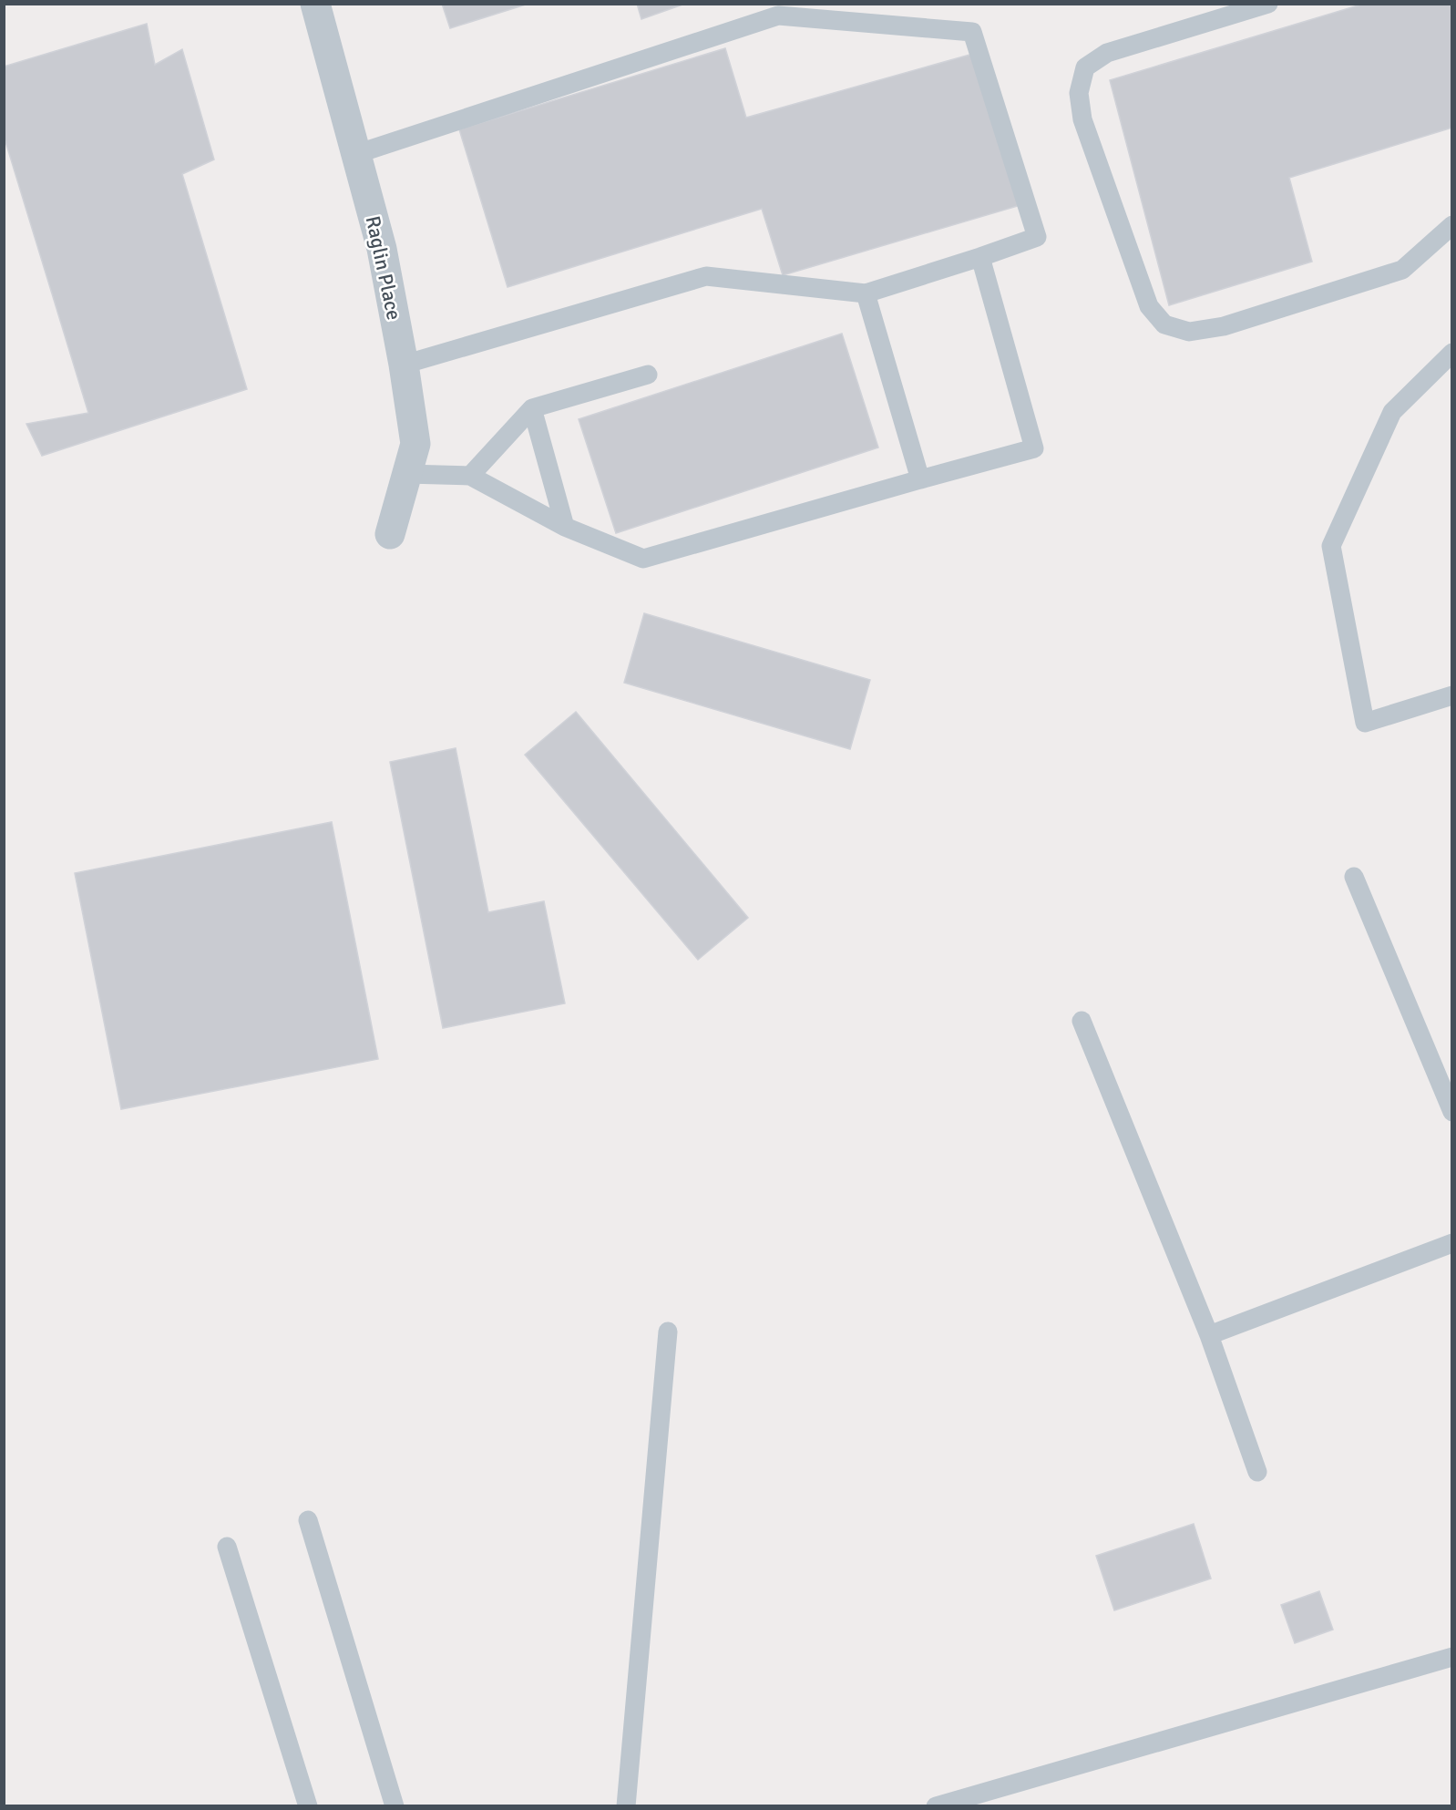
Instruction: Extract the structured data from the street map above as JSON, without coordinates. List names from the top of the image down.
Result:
{
  "streets": {
    "street": ["Raglin Place"]
  }
}
